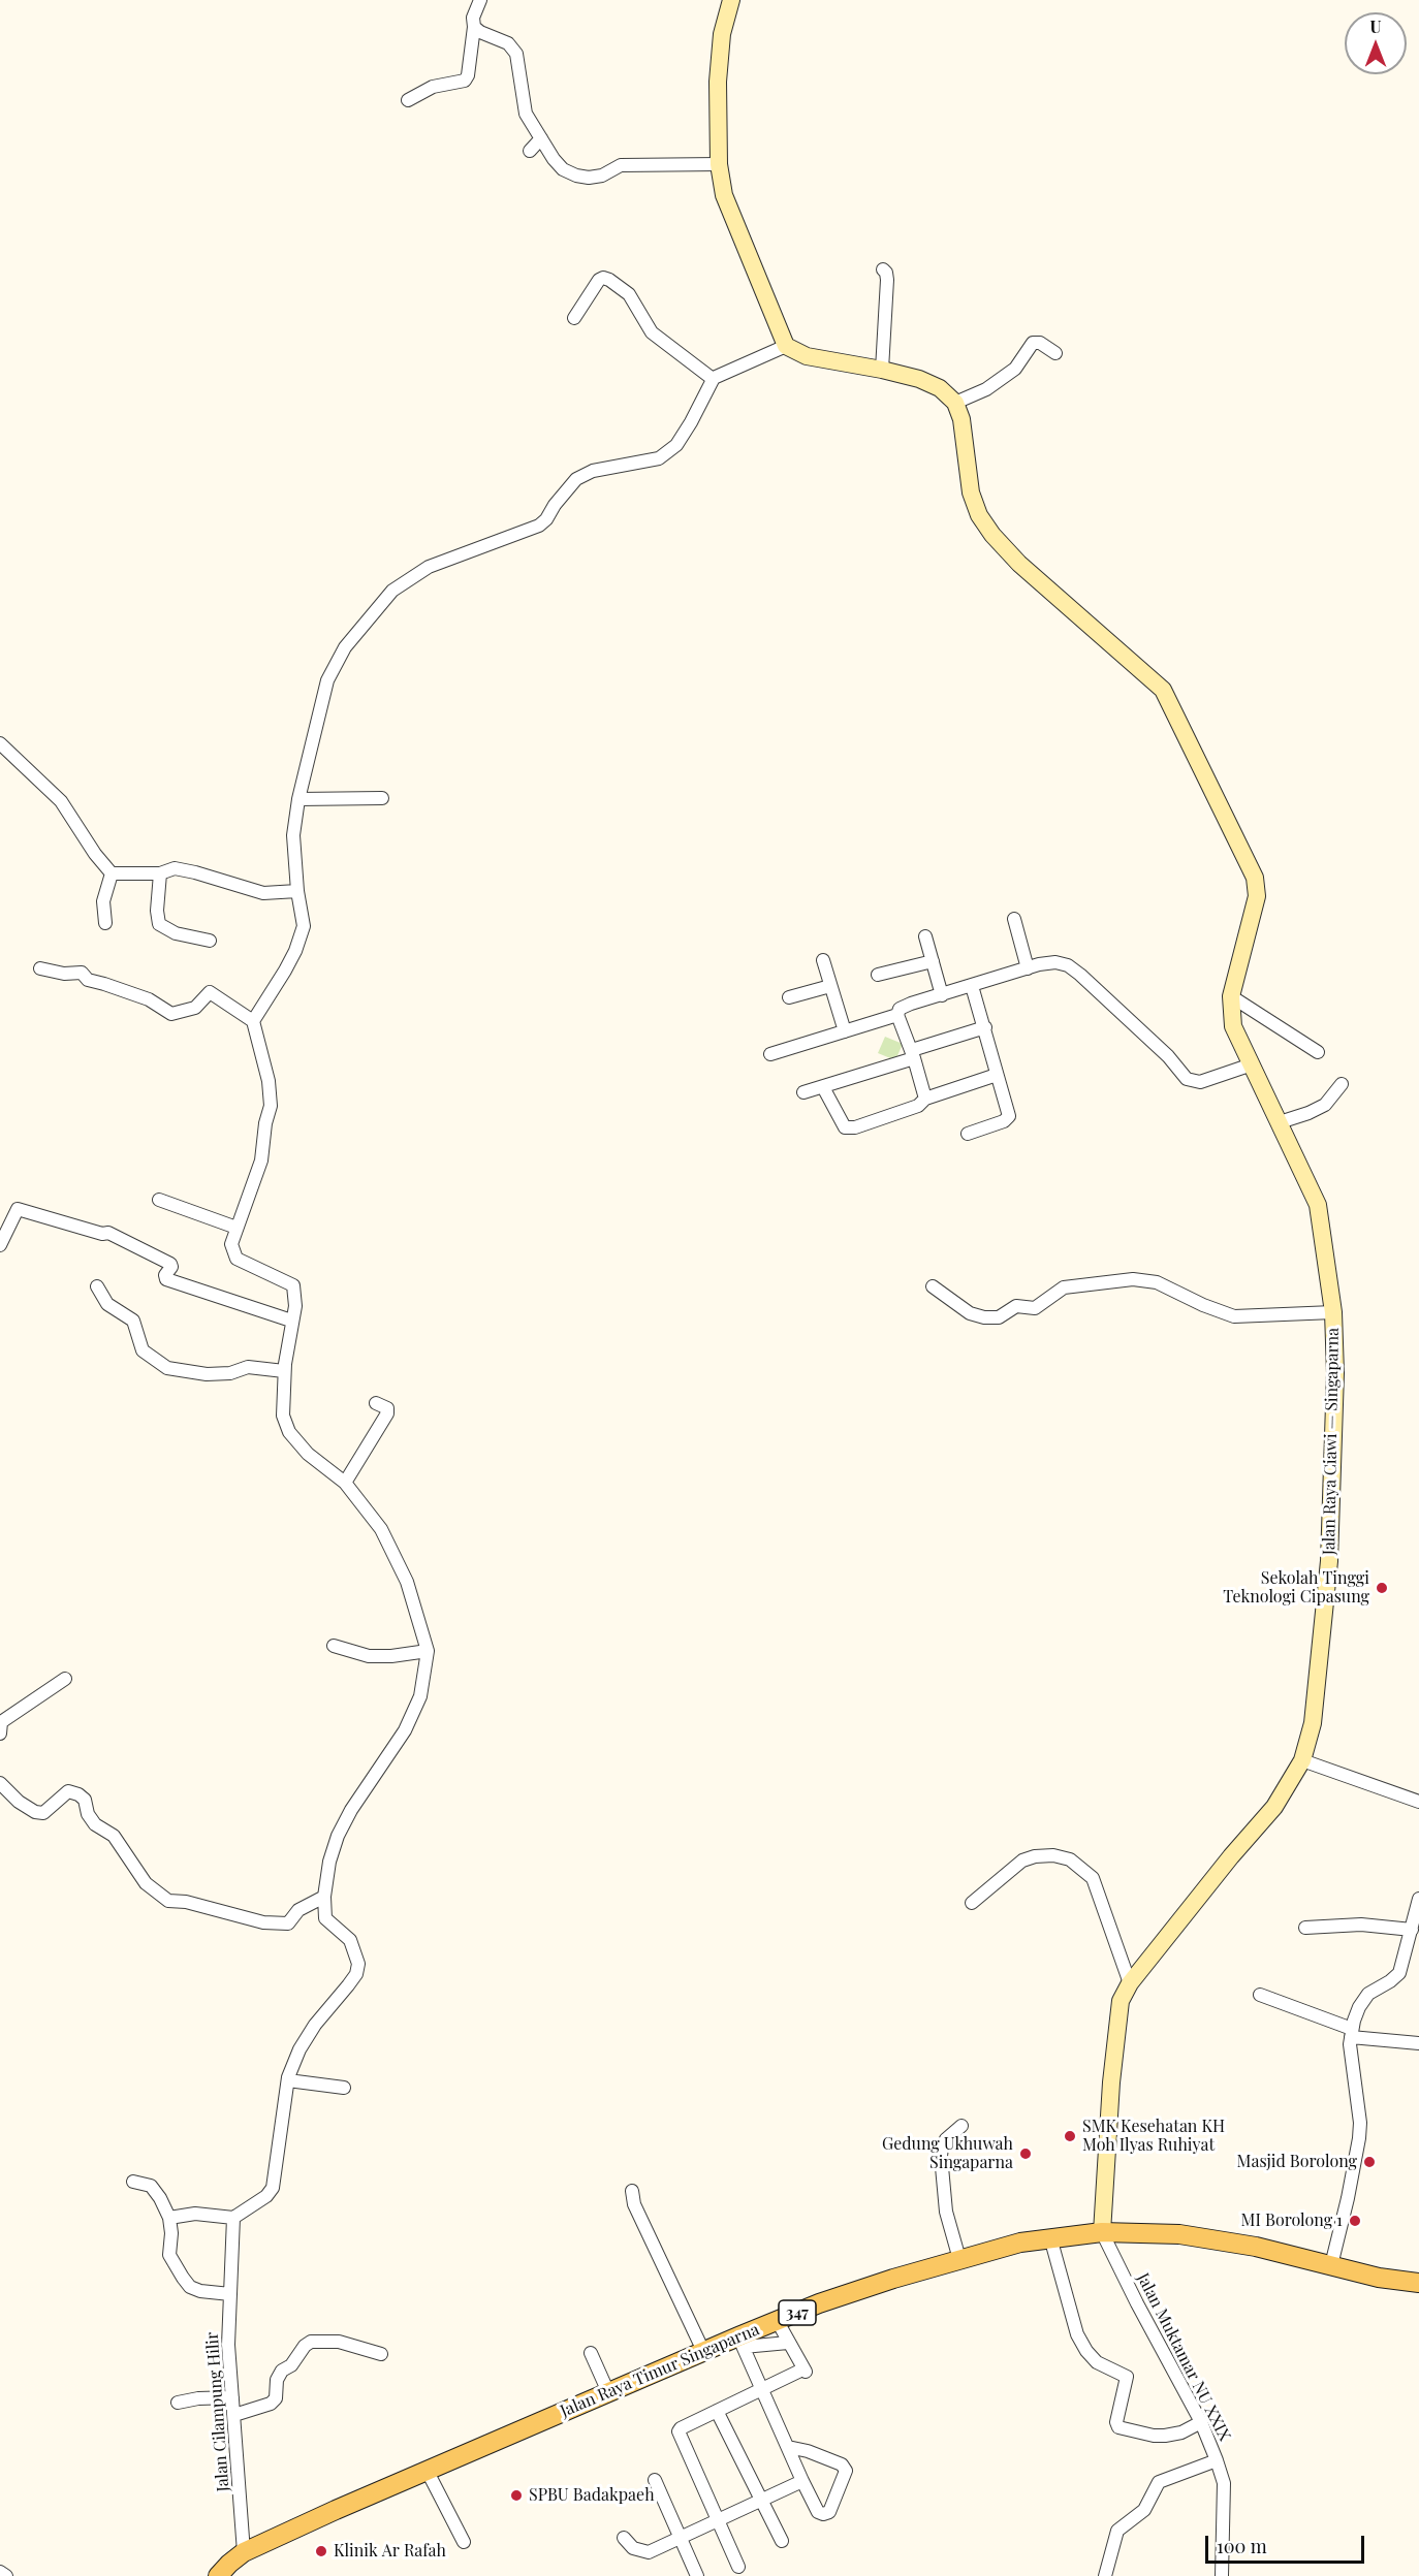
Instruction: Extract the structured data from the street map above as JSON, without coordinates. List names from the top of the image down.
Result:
{
  "streets": {
    "main road": ["Jalan Raya Ciawi — Singaparna", "347", "Jalan Raya Timur Singaparna"],
    "street": ["Jalan Muktamar NU XXIX", "Jalan Cilampung Hilir"]
  },
  "crossings": [
    ["Jalan Raya Ciawi — Singaparna", "Jalan Muktamar NU XXIX"],
    ["Jalan Raya Ciawi — Singaparna", "Jalan Raya Timur Singaparna"],
    ["Jalan Muktamar NU XXIX", "Jalan Raya Timur Singaparna"],
    ["Jalan Raya Timur Singaparna", "Jalan Cilampung Hilir"]
  ],
  "places": [
    "Sekolah Tinggi Teknologi Cipasung",
    "SMK Kesehatan KH Moh Ilyas Ruhiyat",
    "Gedung Ukhuwah Singaparna",
    "Masjid Borolong",
    "MI Borolong 1",
    "SPBU Badakpaeh",
    "Klinik Ar Rafah"
  ],
  "scale_bar": "100 m",
  "north": "top"
}
